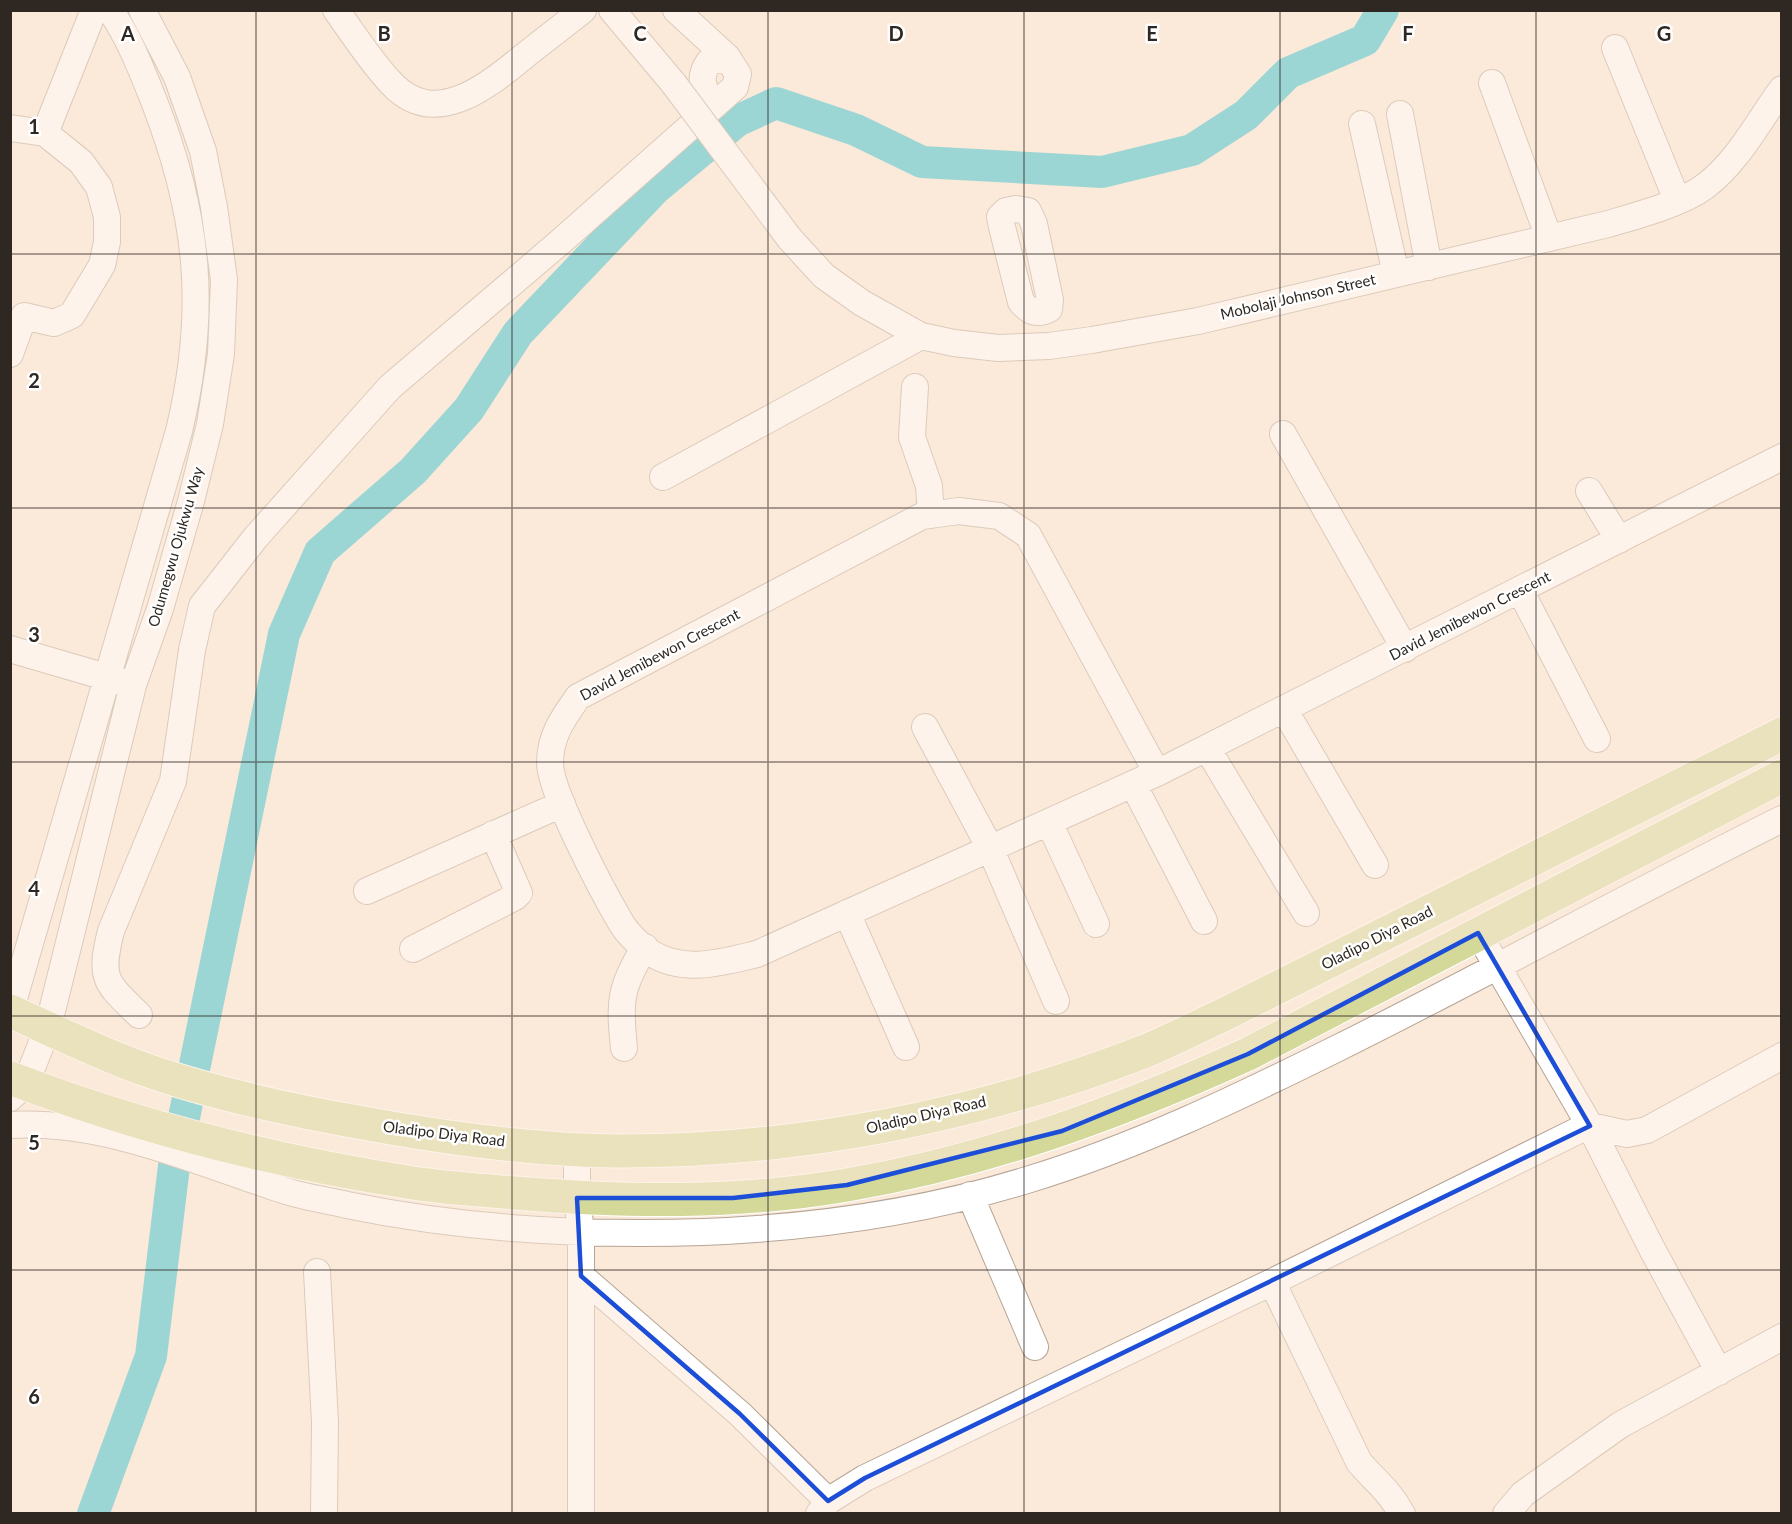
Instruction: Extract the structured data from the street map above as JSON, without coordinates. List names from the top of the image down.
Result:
{
  "streets": {
    "main road": ["Oladipo Diya Road"],
    "street": ["Mobolaji Johnson Street", "Odumegwu Ojukwu Way", "David Jemibewon Crescent"]
  },
  "crossings": [
    ["Odumegwu Ojukwu Way", "Oladipo Diya Road"]
  ],
  "grid": {
    "columns": [
      "A",
      "B",
      "C",
      "D",
      "E",
      "F",
      "G"
    ],
    "rows": [
      "1",
      "2",
      "3",
      "4",
      "5",
      "6"
    ]
  }
}
